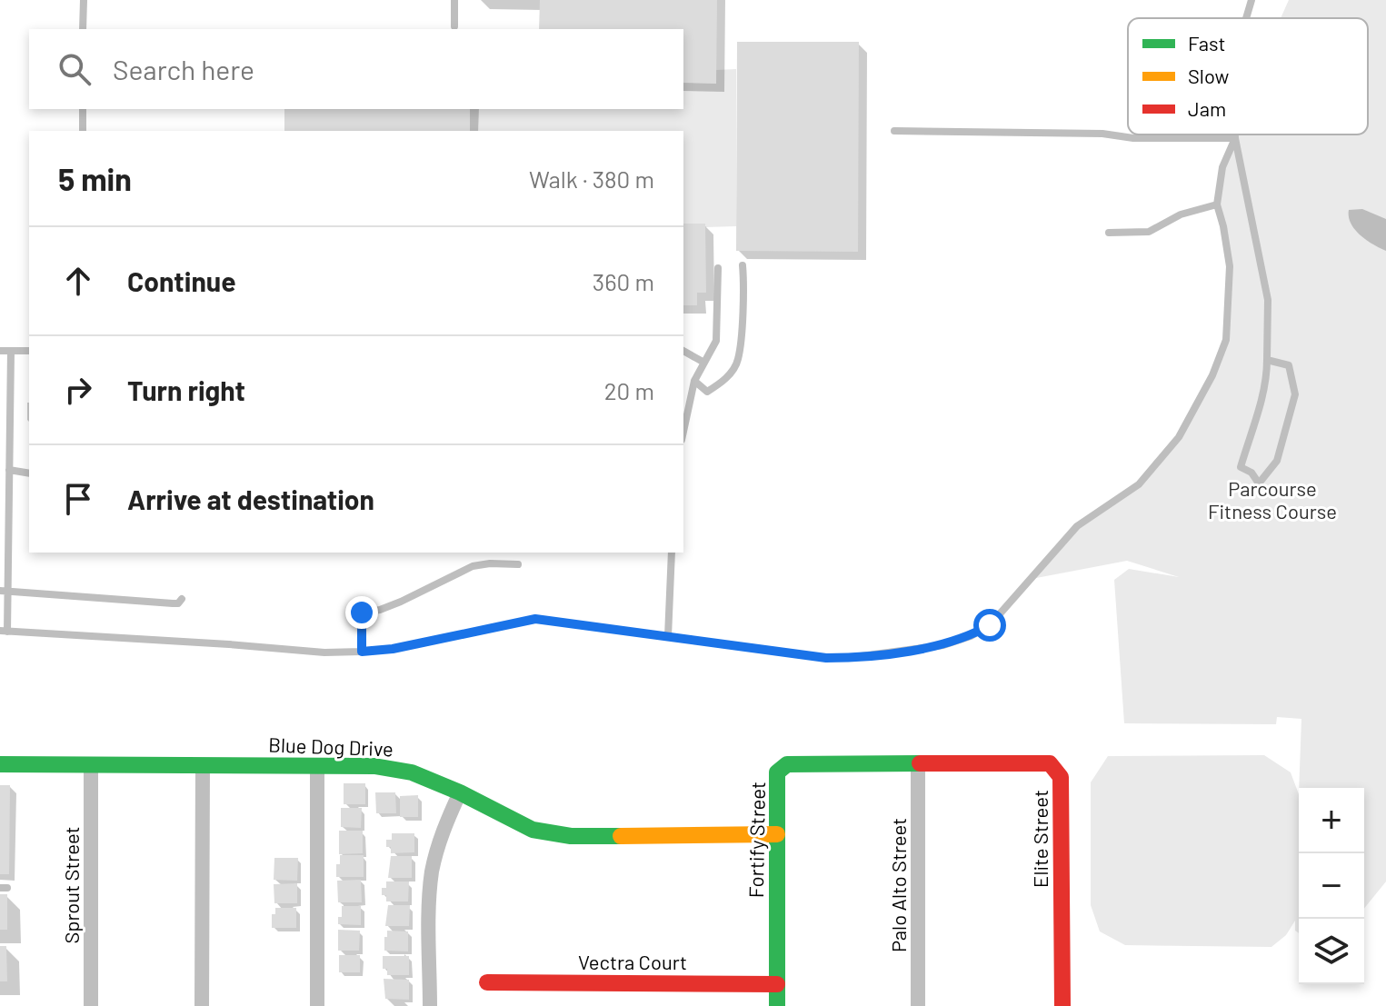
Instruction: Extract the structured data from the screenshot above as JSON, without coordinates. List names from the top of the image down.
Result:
{
  "streets": {
    "street": [
      "Blue Dog Drive",
      "Elite Street",
      "Fortify Street",
      "Sprout Street",
      "Palo Alto Street",
      "Vectra Court"
    ]
  },
  "crossings": [
    ["Blue Dog Drive", "Fortify Street"],
    ["Blue Dog Drive", "Sprout Street"],
    ["Elite Street", "Fortify Street"],
    ["Elite Street", "Palo Alto Street"],
    ["Fortify Street", "Palo Alto Street"],
    ["Fortify Street", "Vectra Court"]
  ],
  "parks": ["Parcourse Fitness Course"],
  "legend": ["Fast", "Slow", "Jam"],
  "page": {
    "search": "Search here",
    "heading": ["5 min", "Walk · 380 m"],
    "list": [
      ["Continue", "360 m"],
      ["Turn right", "20 m"],
      "Arrive at destination"
    ],
    "map_buttons": ["+", "−"]
  }
}
